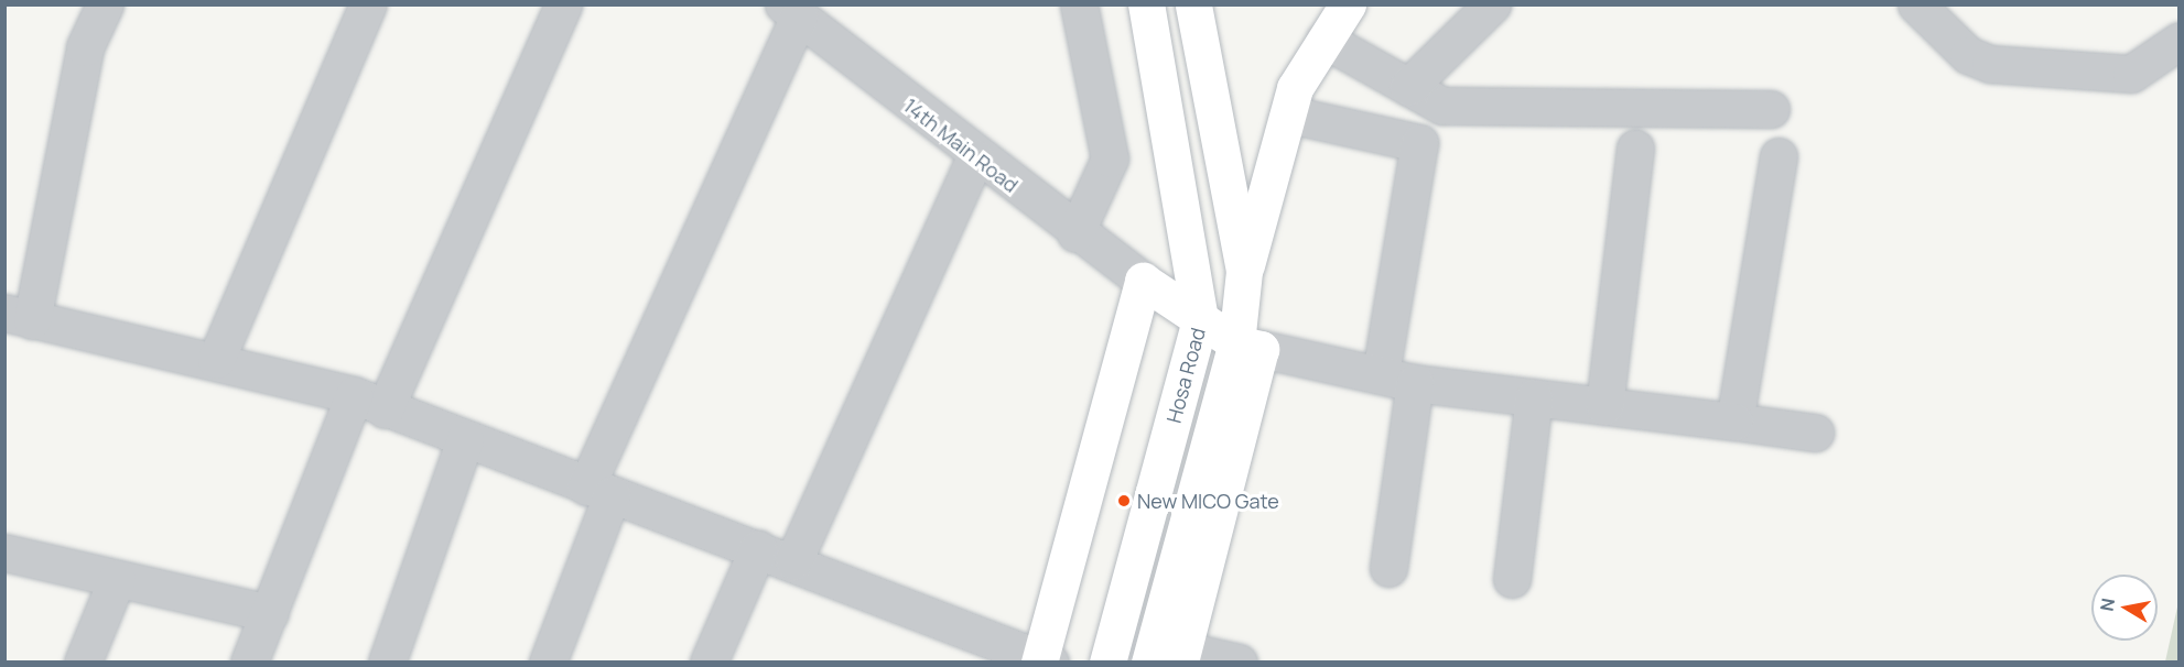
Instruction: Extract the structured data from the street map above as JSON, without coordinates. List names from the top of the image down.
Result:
{
  "streets": {
    "street": ["14th Main Road", "Hosa Road"]
  },
  "places": ["New MICO Gate"],
  "north": "left"
}
